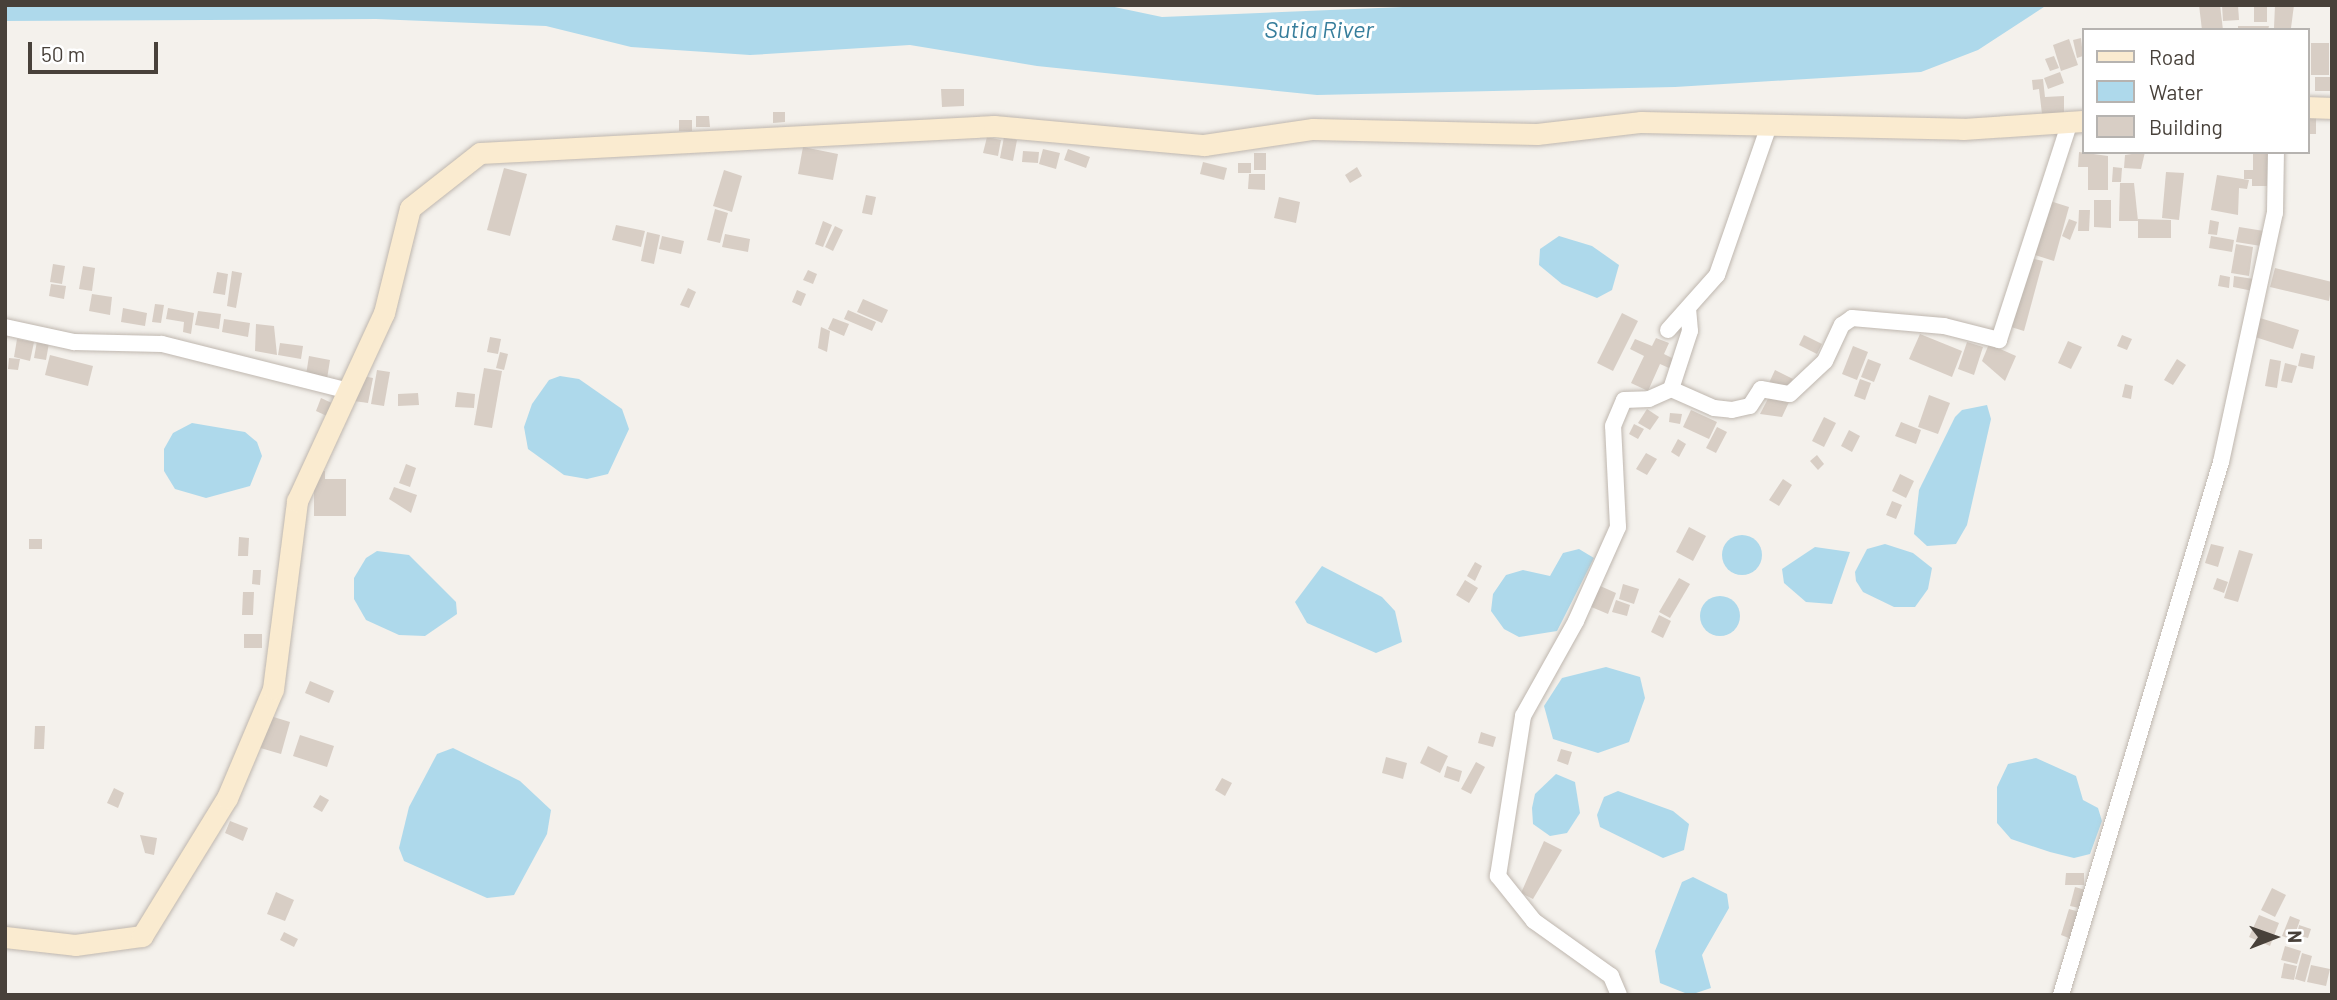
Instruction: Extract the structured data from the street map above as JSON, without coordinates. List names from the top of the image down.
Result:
{
  "water": ["Sutia River"],
  "legend": ["Road", "Water", "Building"],
  "scale_bar": "50 m",
  "north": "right"
}
